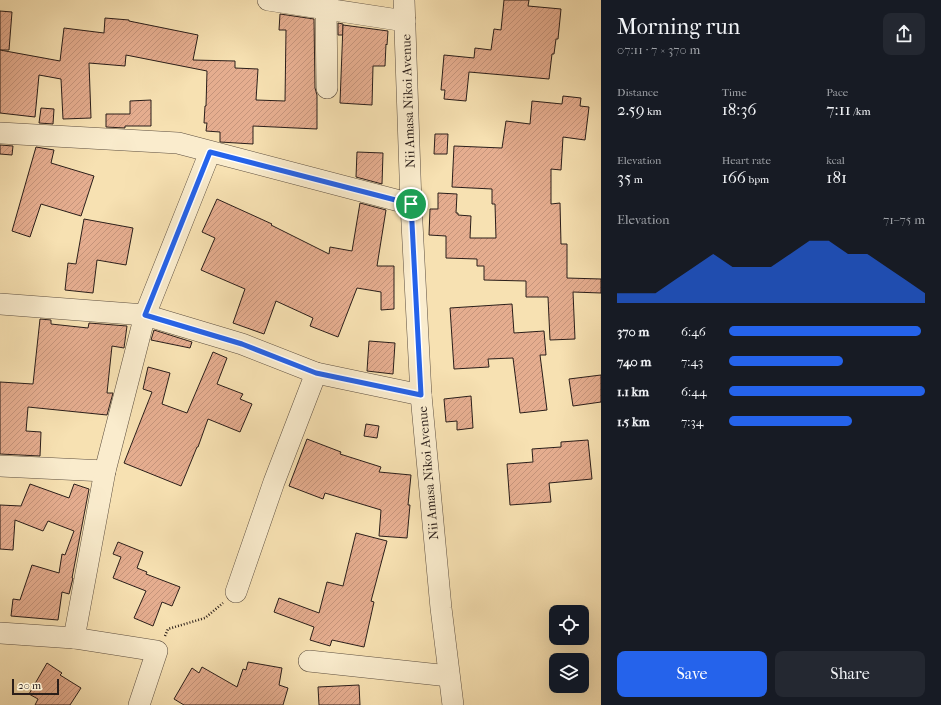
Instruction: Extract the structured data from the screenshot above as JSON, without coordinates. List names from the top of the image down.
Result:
{
  "streets": {
    "street": ["Nii Amasa Nikoi Avenue"]
  },
  "scale_bar": "20 m",
  "page": {
    "heading": ["Morning run", "07:11 · 7 × 370 m"],
    "stats": [
      ["Distance", "2.59 km"],
      ["Time", "18:36"],
      ["Pace", "7:11 /km"],
      ["Elevation", "35 m"],
      ["Heart rate", "166 bpm"],
      ["kcal", "181"]
    ],
    "chart": ["Elevation", "71–75 m"],
    "list": [
      {
        "name": "370 m",
        "note": "6:46"
      },
      {
        "name": "740 m",
        "note": "7:43"
      },
      {
        "name": "1.1 km",
        "note": "6:44"
      },
      {
        "name": "1.5 km",
        "note": "7:34"
      }
    ],
    "buttons": ["Save", "Share"],
    "scale": "20 m"
  }
}
